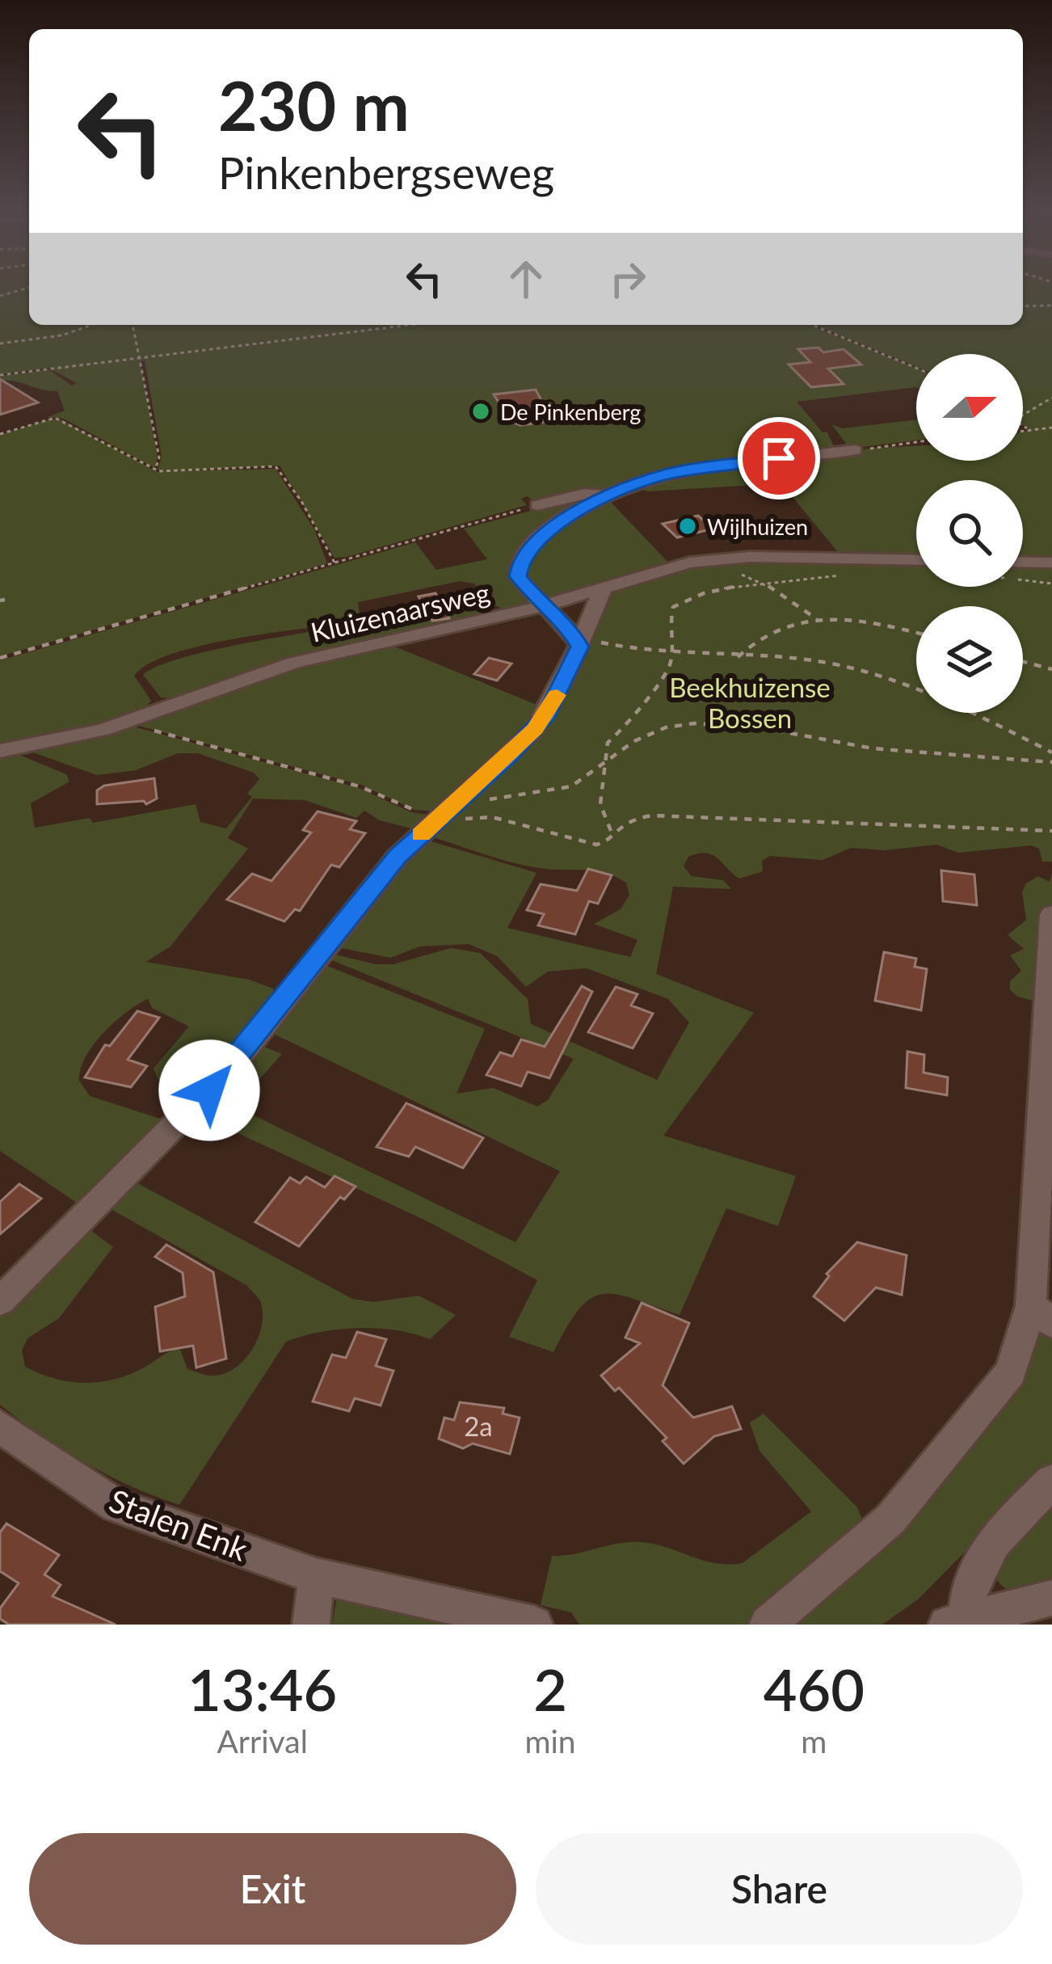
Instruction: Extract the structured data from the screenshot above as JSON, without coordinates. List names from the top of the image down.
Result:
{
  "streets": {
    "street": ["Kluizenaarsweg", "Stalen Enk"]
  },
  "parks": ["Beekhuizense Bossen"],
  "places": ["De Pinkenberg", "Wijlhuizen"],
  "house_numbers": ["2a"],
  "north": "right",
  "page": {
    "turn": ["230 m", "Pinkenbergseweg"],
    "eta": [
      "13:46",
      "Arrival",
      "2",
      "min",
      "460",
      "m"
    ],
    "buttons": ["Exit", "Share"]
  }
}
